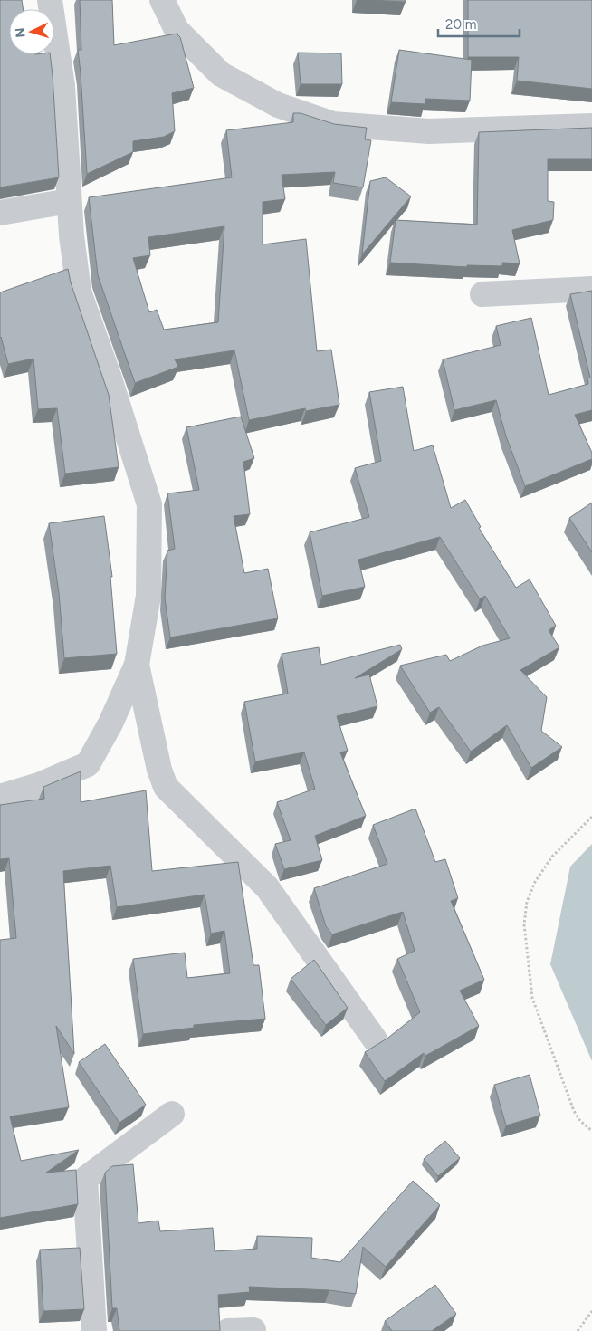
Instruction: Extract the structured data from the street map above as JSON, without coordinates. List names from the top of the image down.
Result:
{
  "scale_bar": "20 m",
  "north": "left"
}
